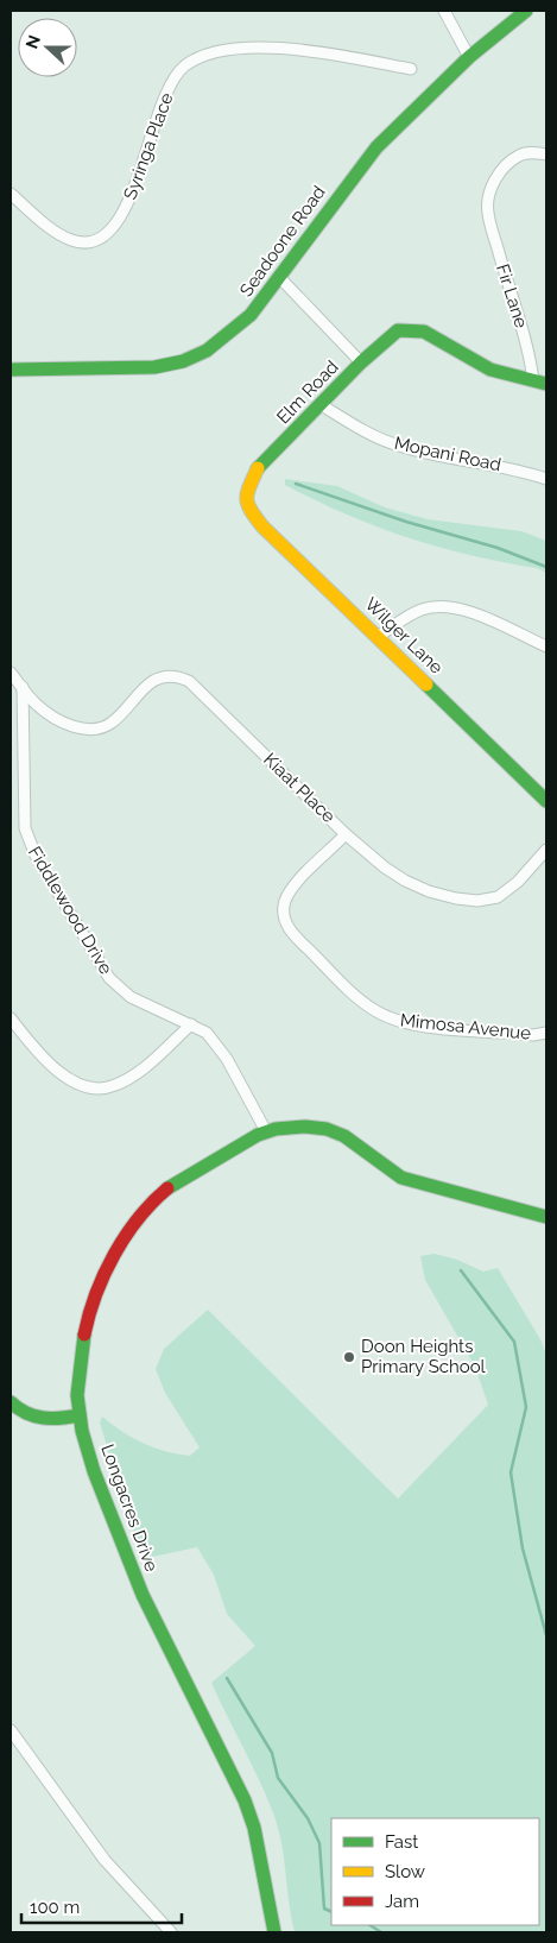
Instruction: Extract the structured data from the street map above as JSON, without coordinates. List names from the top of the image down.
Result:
{
  "streets": {
    "street": [
      "Syringa Place",
      "Seadoone Road",
      "Fir Lane",
      "Elm Road",
      "Mopani Road",
      "Wilger Lane",
      "Kiaat Place",
      "Fiddlewood Drive",
      "Mimosa Avenue",
      "Longacres Drive"
    ]
  },
  "crossings": [
    ["Fir Lane", "Elm Road"],
    ["Elm Road", "Mopani Road"],
    ["Elm Road", "Wilger Lane"],
    ["Kiaat Place", "Fiddlewood Drive"],
    ["Kiaat Place", "Mimosa Avenue"],
    ["Fiddlewood Drive", "Longacres Drive"]
  ],
  "places": ["Doon Heights Primary School"],
  "legend": ["Fast", "Slow", "Jam"],
  "scale_bar": "100 m",
  "north": "left"
}
